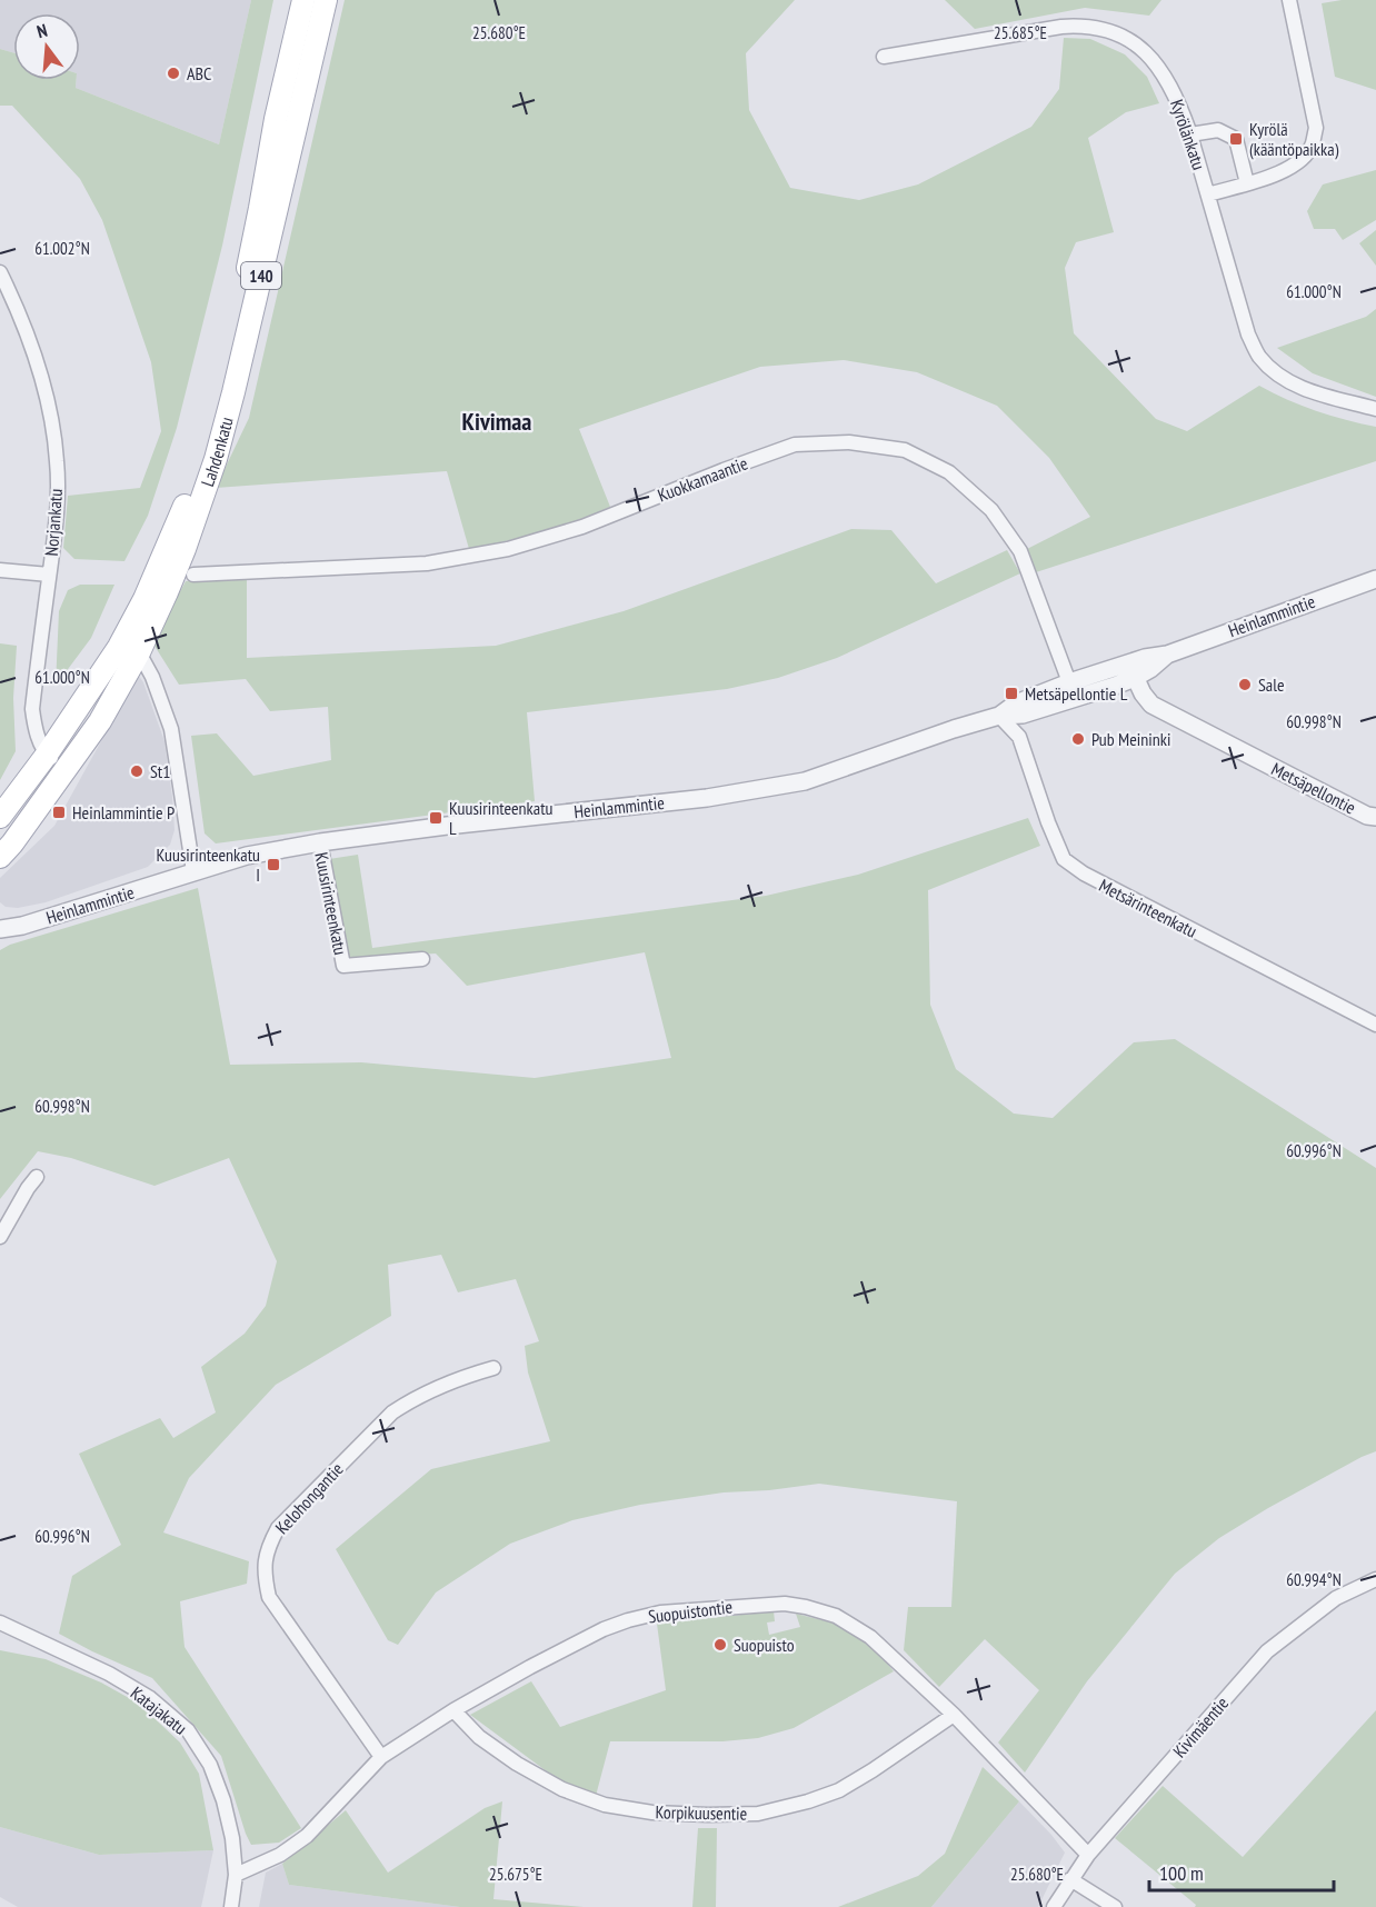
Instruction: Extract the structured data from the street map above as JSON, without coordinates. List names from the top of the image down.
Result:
{
  "streets": {
    "main road": ["140", "Lahdenkatu"],
    "street": [
      "Kyrölänkatu",
      "Kuokkamaantie",
      "Norjankatu",
      "Heinlammintie",
      "Metsäpellontie",
      "Kuusirinteenkatu",
      "Metsärinteenkatu",
      "Kelohongantie",
      "Suopuistontie",
      "Katajakatu",
      "Kivimäentie",
      "Korpikuusentie"
    ]
  },
  "crossings": [
    ["Lahdenkatu", "Norjankatu"],
    ["Kuokkamaantie", "Heinlammintie"],
    ["Heinlammintie", "Metsäpellontie"],
    ["Heinlammintie", "Kuusirinteenkatu"],
    ["Heinlammintie", "Metsärinteenkatu"],
    ["Kelohongantie", "Suopuistontie"],
    ["Suopuistontie", "Katajakatu"],
    ["Suopuistontie", "Kivimäentie"],
    ["Suopuistontie", "Korpikuusentie"]
  ],
  "districts": ["Kivimaa"],
  "places": {
    "other": [
      "ABC",
      "Sale",
      "Pub Meininki",
      "St1",
      "Suopuisto"
    ],
    "transit": [
      "Kyrölä (kääntöpaikka)",
      "Metsäpellontie L",
      "Heinlammintie P",
      "Kuusirinteenkatu L",
      "Kuusirinteenkatu I"
    ]
  },
  "scale_bar": "100 m",
  "north": "top",
  "coordinates": [
    "25.680°E",
    "25.685°E",
    "61.002°N",
    "61.000°N",
    "60.998°N",
    "60.996°N",
    "60.994°N",
    "25.675°E"
  ]
}
